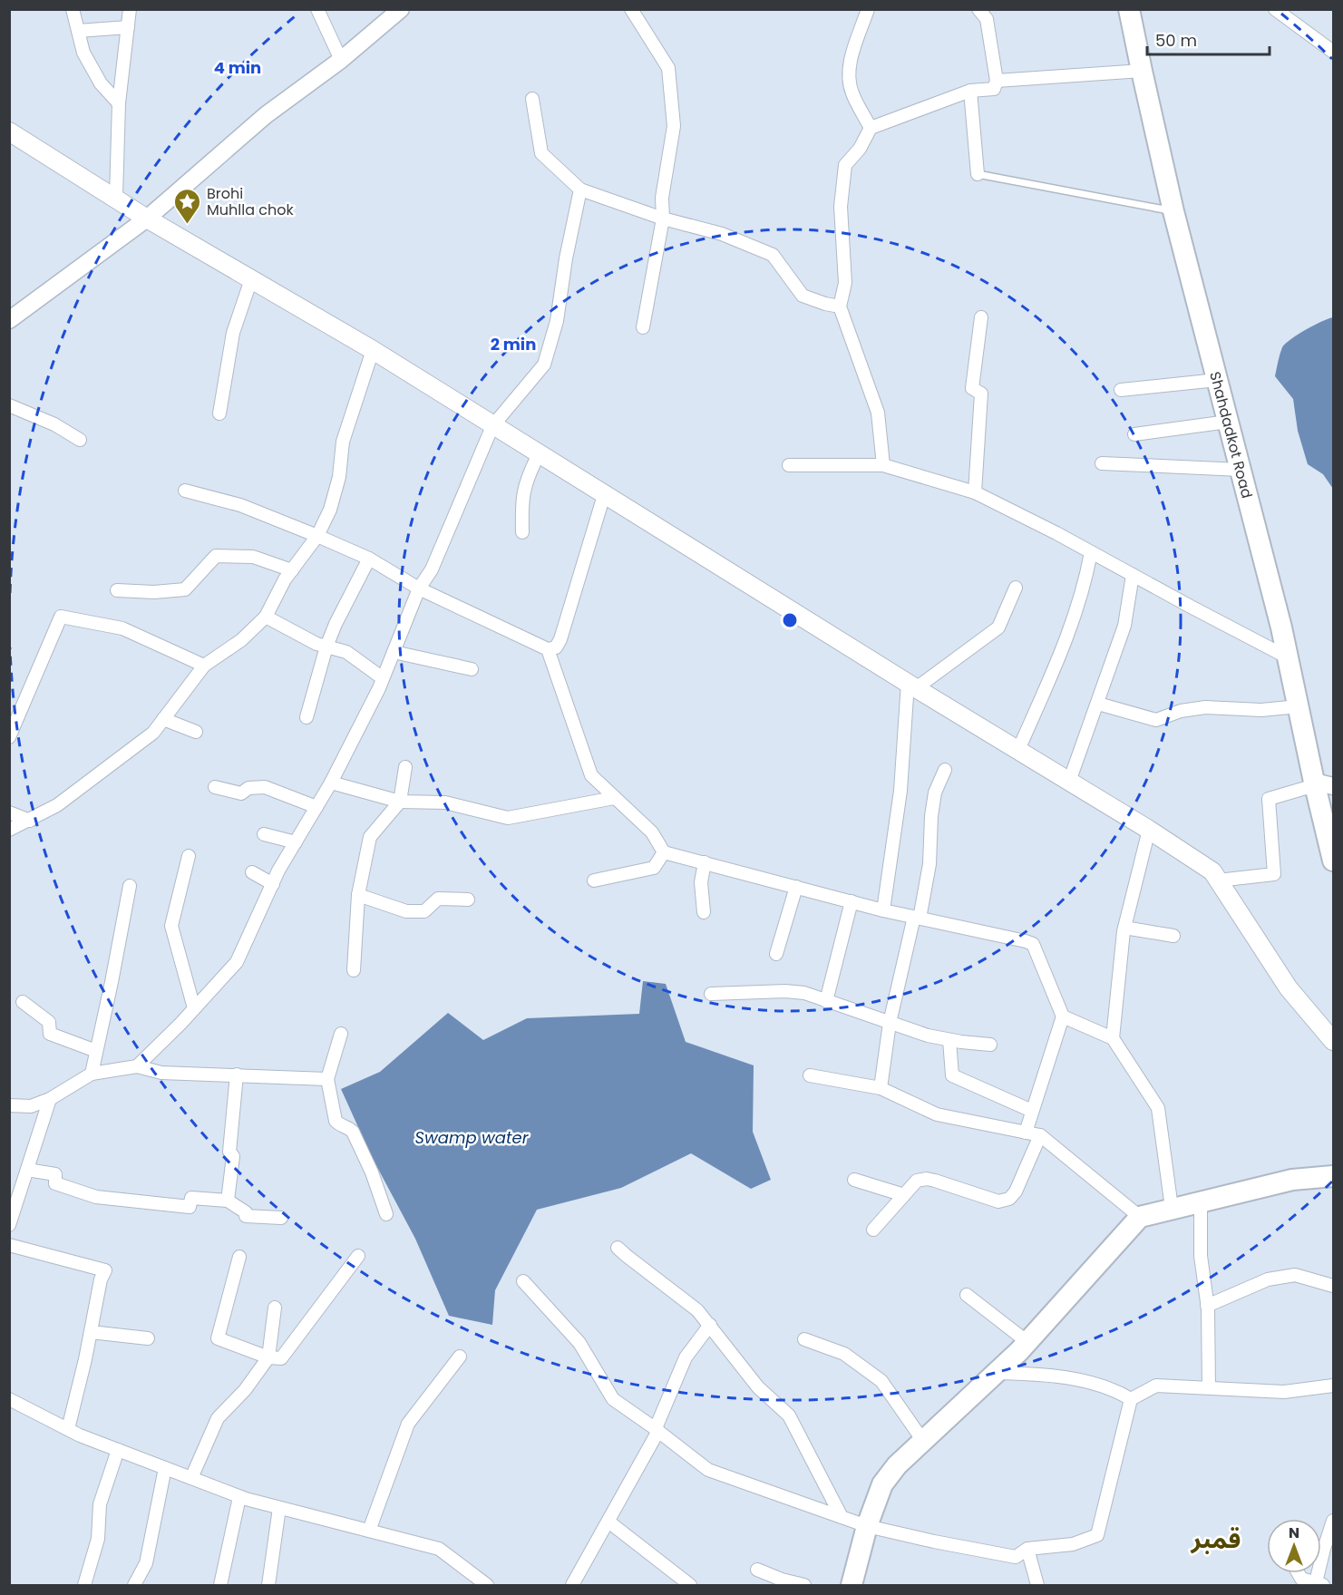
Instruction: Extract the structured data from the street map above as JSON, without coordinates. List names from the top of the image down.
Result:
{
  "streets": {
    "main road": ["Shahdadkot Road"]
  },
  "districts": ["قمبر"],
  "water": ["Swamp water"],
  "places": {
    "place": ["Brohi Muhlla chok"]
  },
  "scale_bar": "50 m",
  "north": "top",
  "rings": ["4 min", "2 min"]
}
